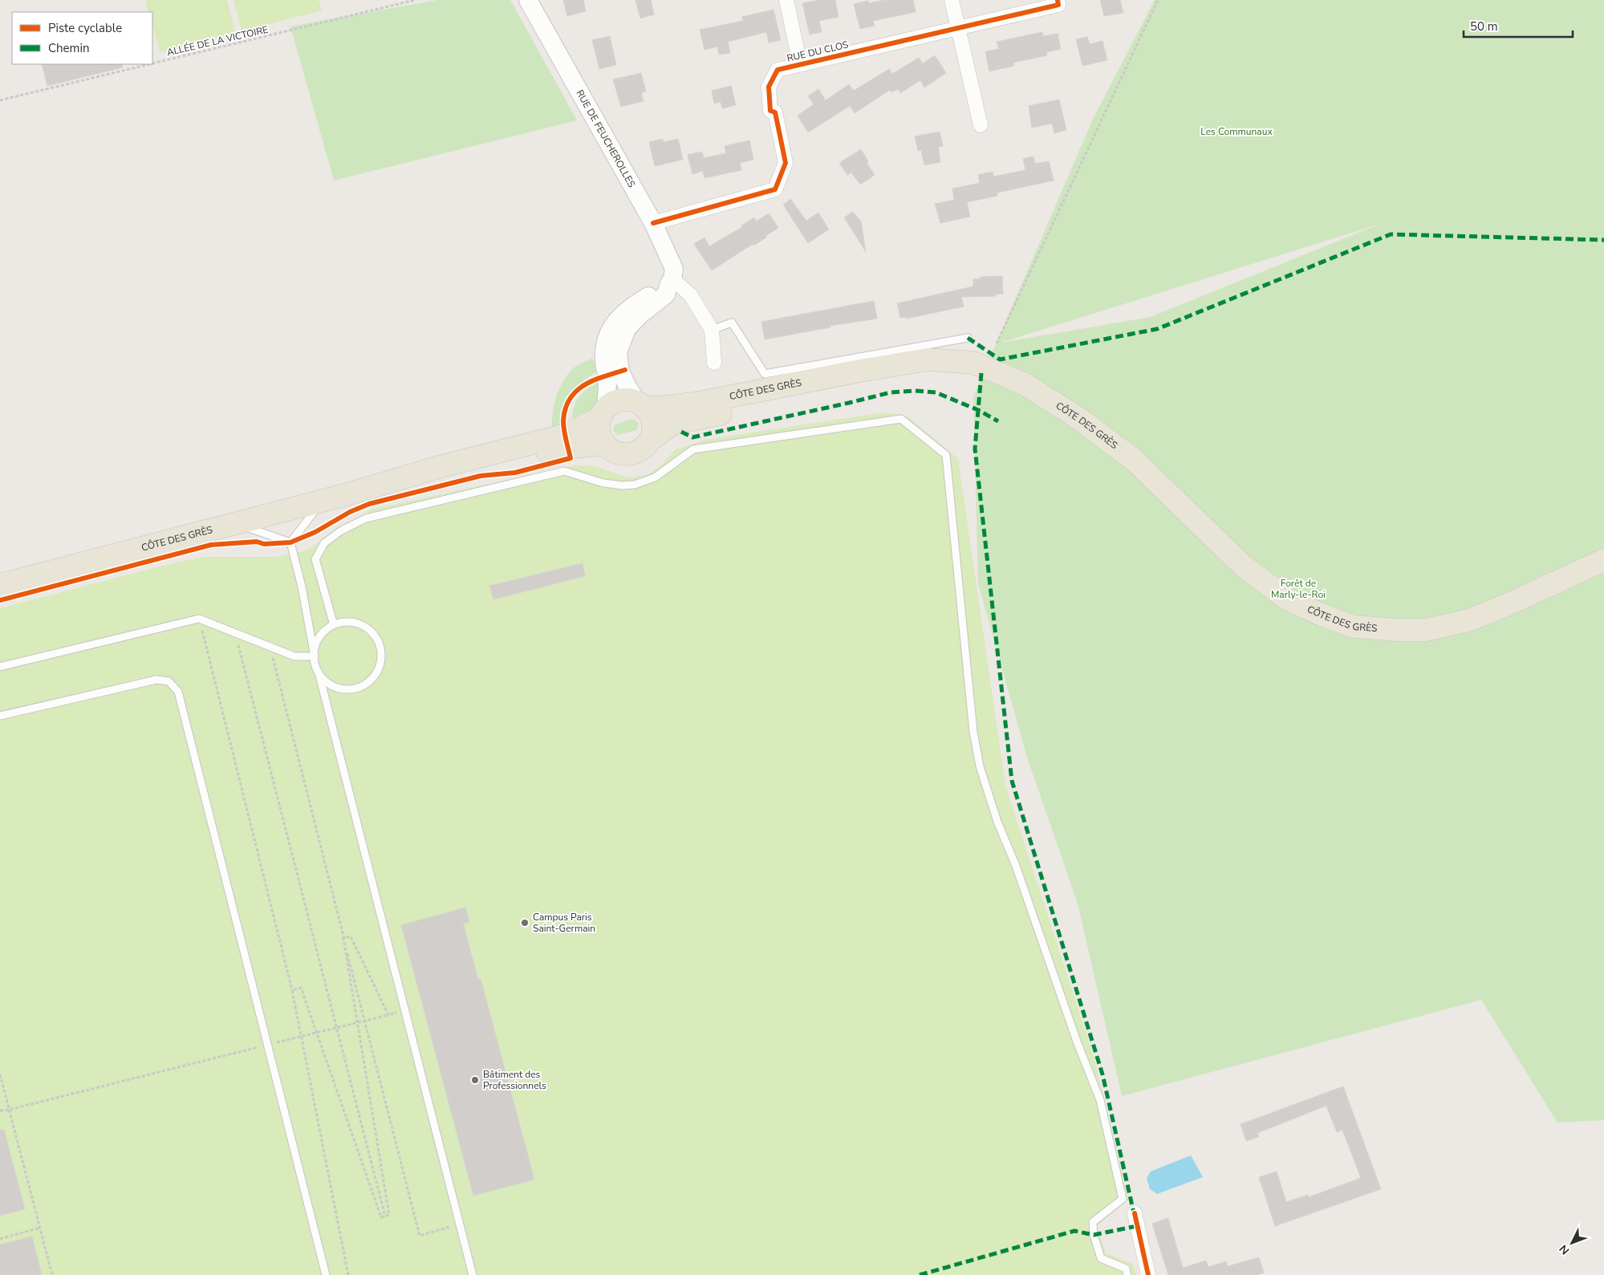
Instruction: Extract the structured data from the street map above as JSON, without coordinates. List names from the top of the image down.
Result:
{
  "streets": {
    "main road": ["CÔTE DES GRÈS"],
    "street": ["RUE DU CLOS", "RUE DE FEUCHEROLLES"],
    "path": ["ALLÉE DE LA VICTOIRE"]
  },
  "crossings": [
    ["RUE DU CLOS", "RUE DE FEUCHEROLLES"]
  ],
  "parks": ["Les Communaux", "Forêt de Marly-le-Roi"],
  "places": ["Campus Paris Saint-Germain", "Bâtiment des Professionnels"],
  "legend": ["Piste cyclable", "Chemin"],
  "scale_bar": "50 m",
  "north": "bottom left"
}
